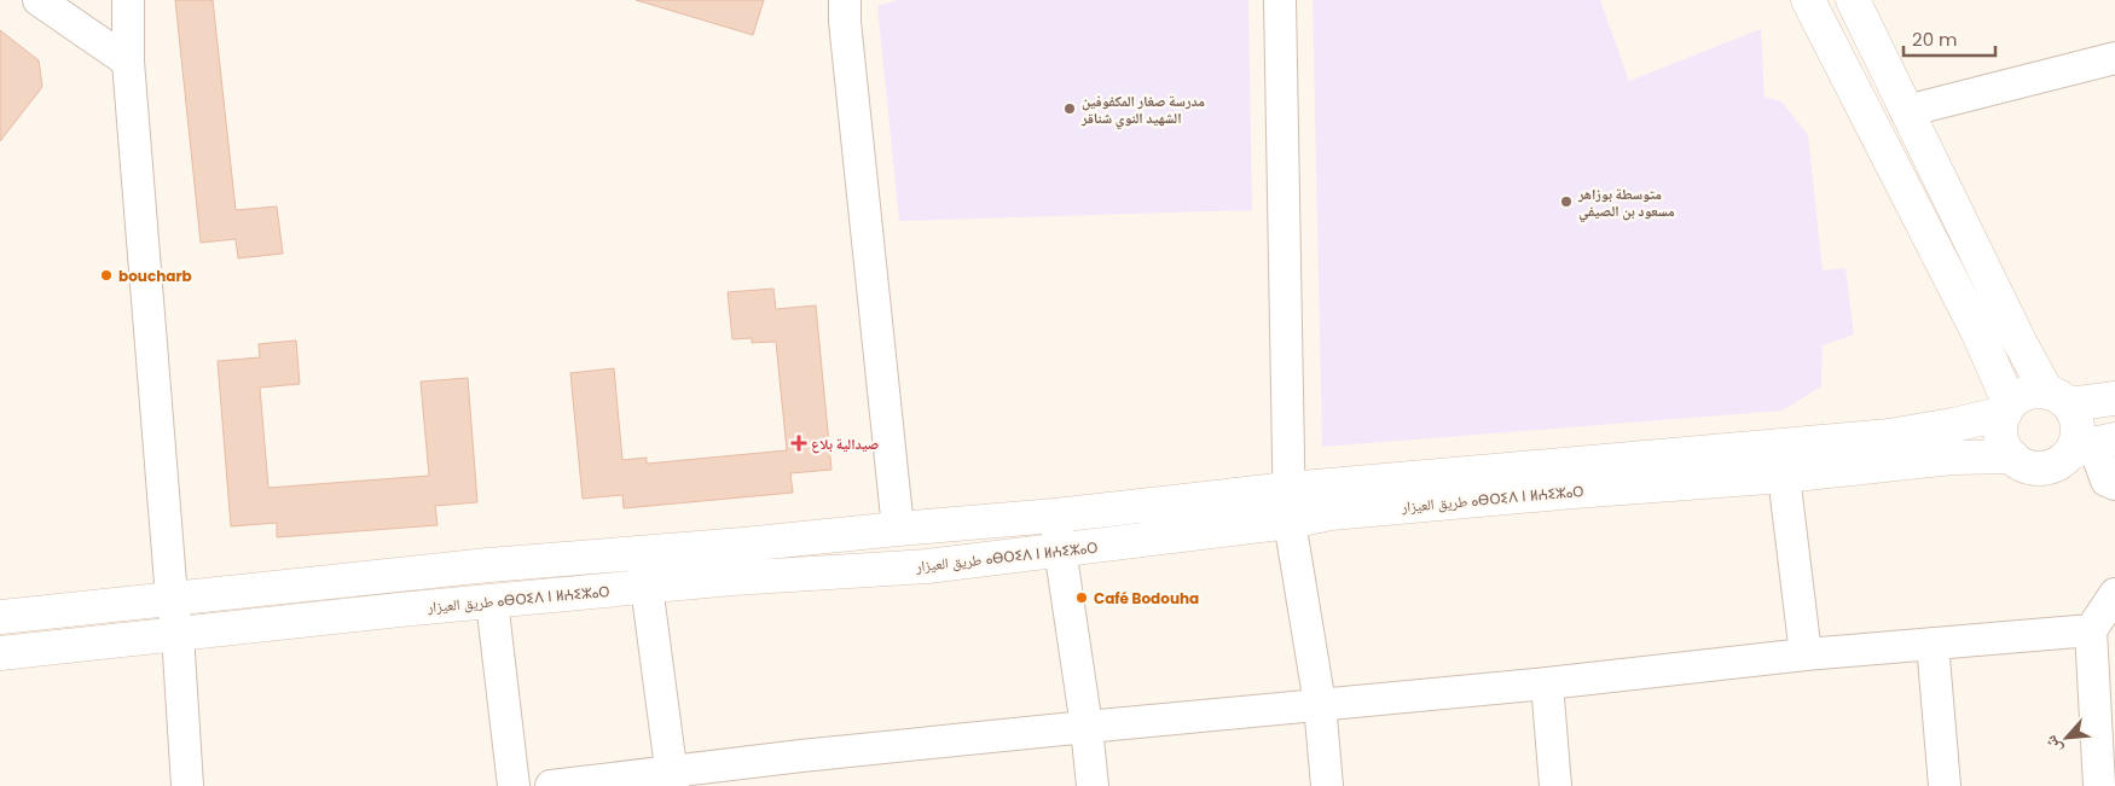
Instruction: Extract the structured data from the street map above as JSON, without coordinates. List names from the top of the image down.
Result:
{
  "streets": {
    "main road": ["طريق العيزار ⴰⴱⵔⵉⴷ ⵏ ⵍⵄⵉⵣⴰⵔ"]
  },
  "places": {
    "other": [
      "مدرسة صغار المكفوفين الشهيد النوي شناقر",
      "متوسطة بوزاهر مسعود بن الصيفي",
      "boucharb",
      "Café Bodouha"
    ],
    "health": ["صيدالية بلاع"]
  },
  "scale_bar": "20 m",
  "north": "bottom left"
}
